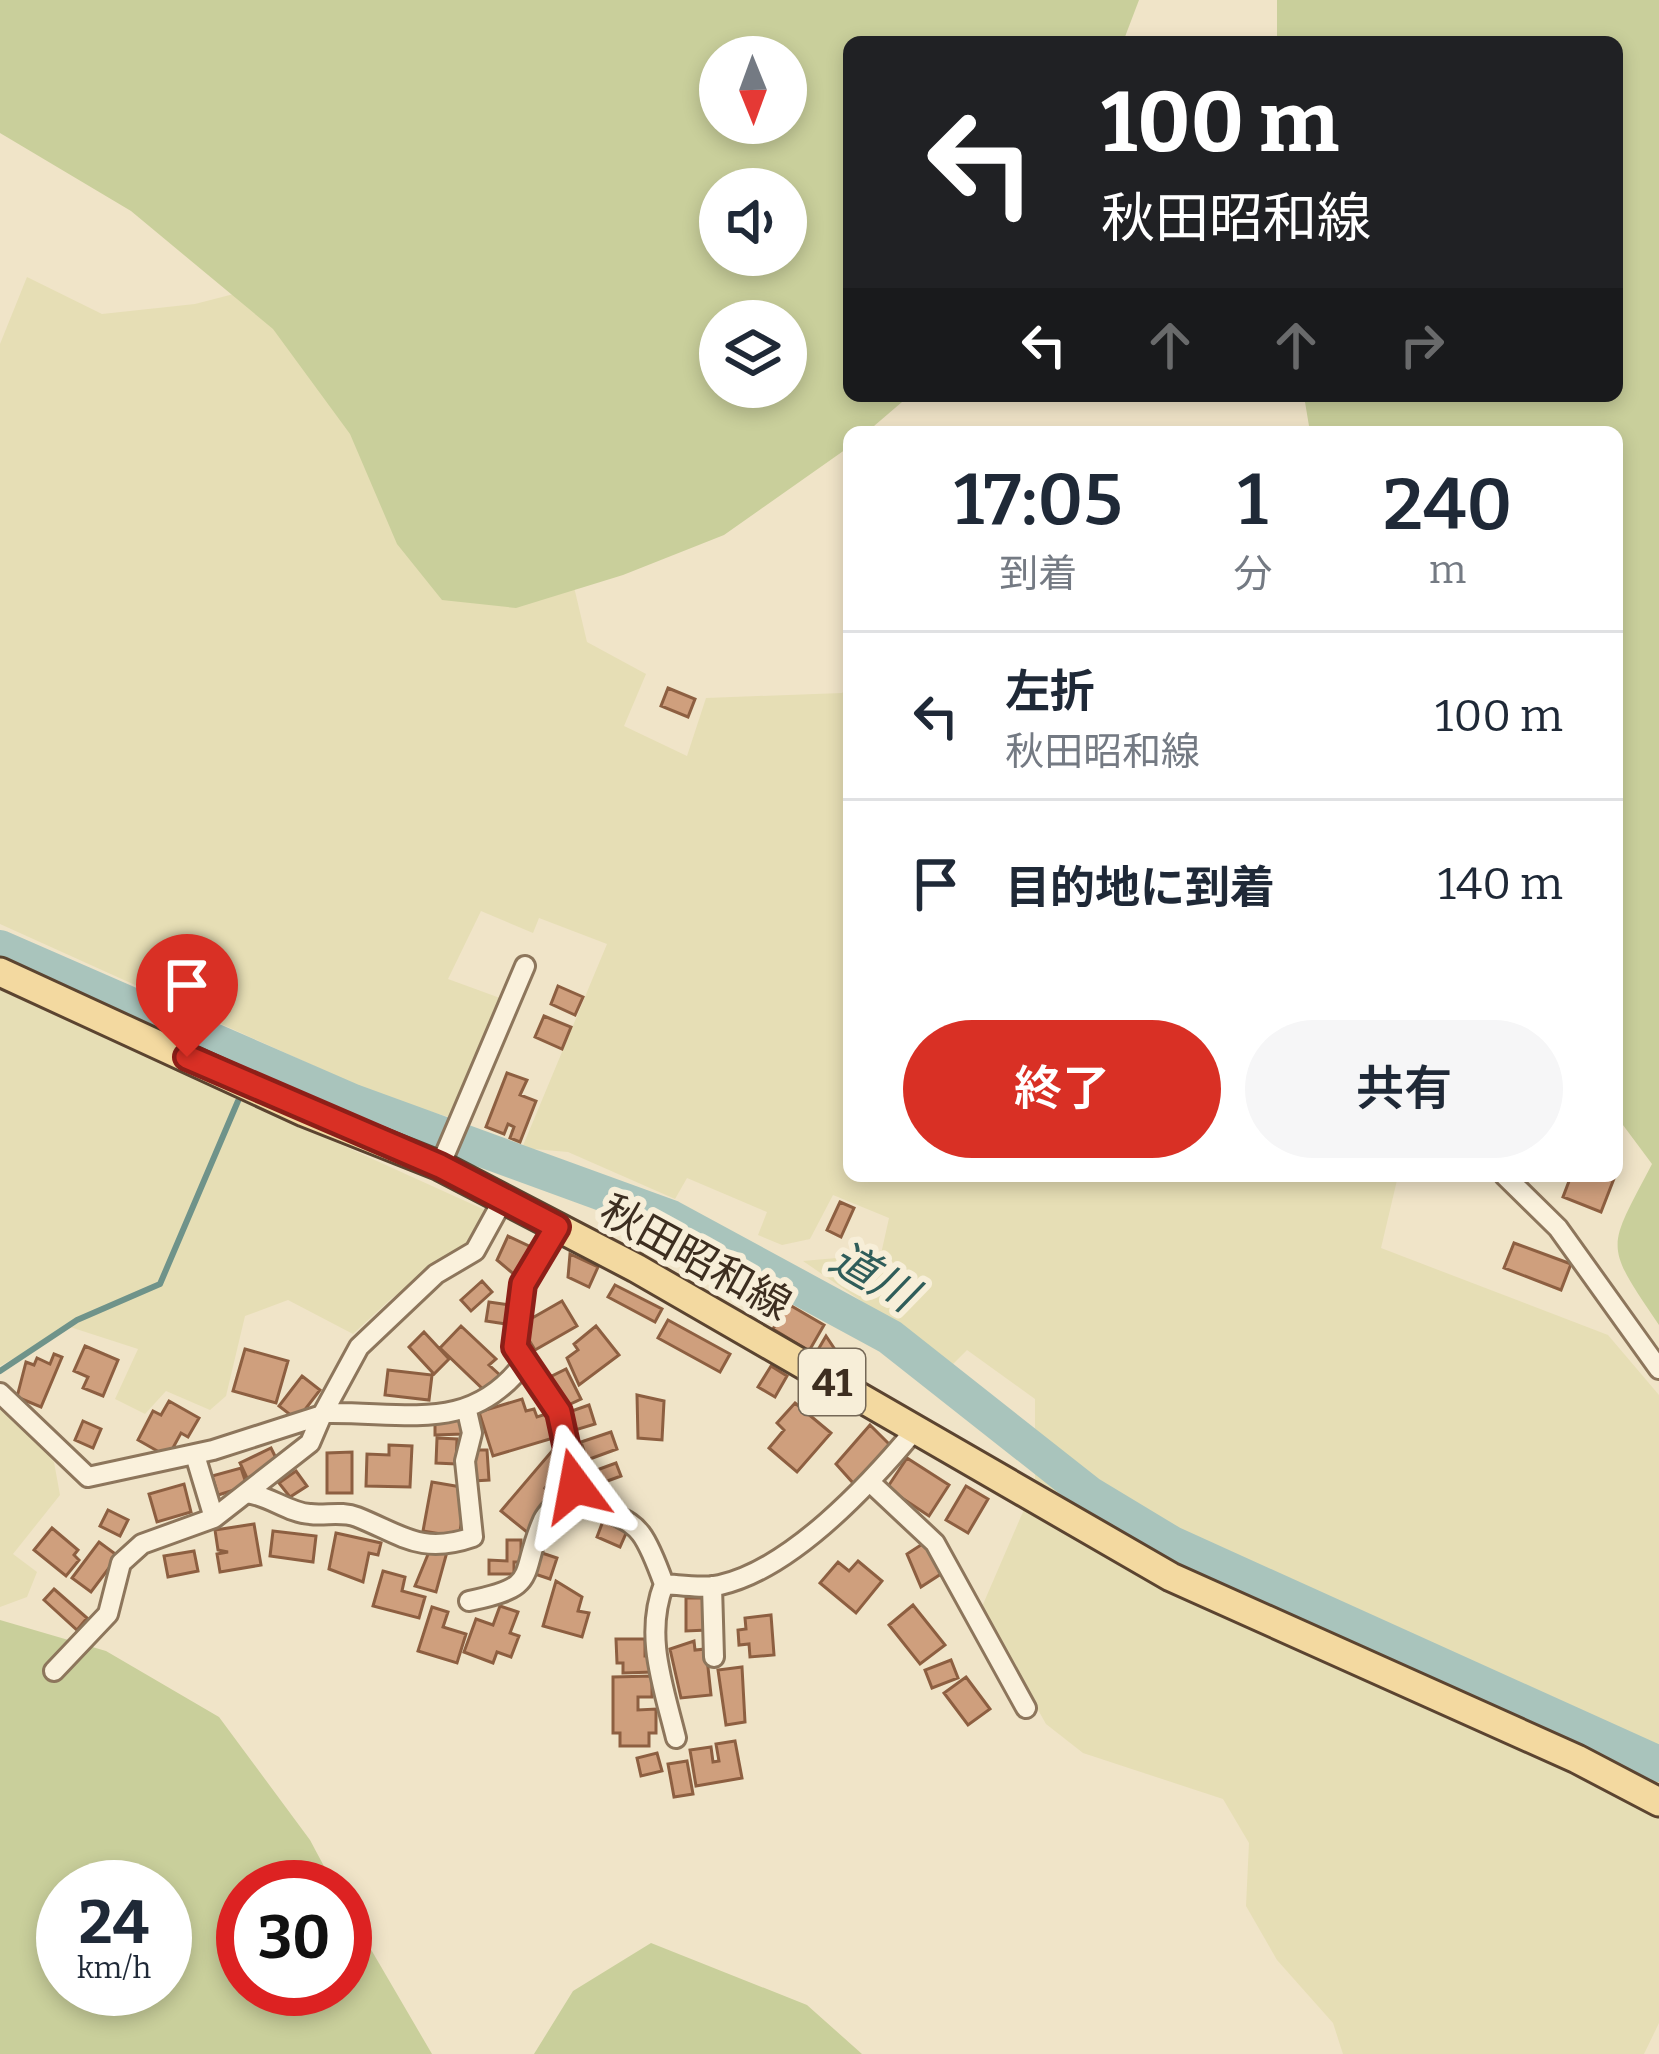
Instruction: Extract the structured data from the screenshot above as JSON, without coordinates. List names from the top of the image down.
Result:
{
  "streets": {
    "main road": ["秋田昭和線", "41"]
  },
  "water": ["道川"],
  "north": "bottom",
  "page": {
    "turn": ["100 m", "秋田昭和線"],
    "eta": [
      "17:05",
      "到着",
      "1",
      "分",
      "240",
      "m"
    ],
    "list": [
      {
        "name": "左折",
        "note": "秋田昭和線",
        "value": "100 m"
      },
      {
        "name": "目的地に到着",
        "value": "140 m"
      }
    ],
    "buttons": ["終了", "共有"],
    "speed": "24 km/h",
    "limit": "30"
  }
}
